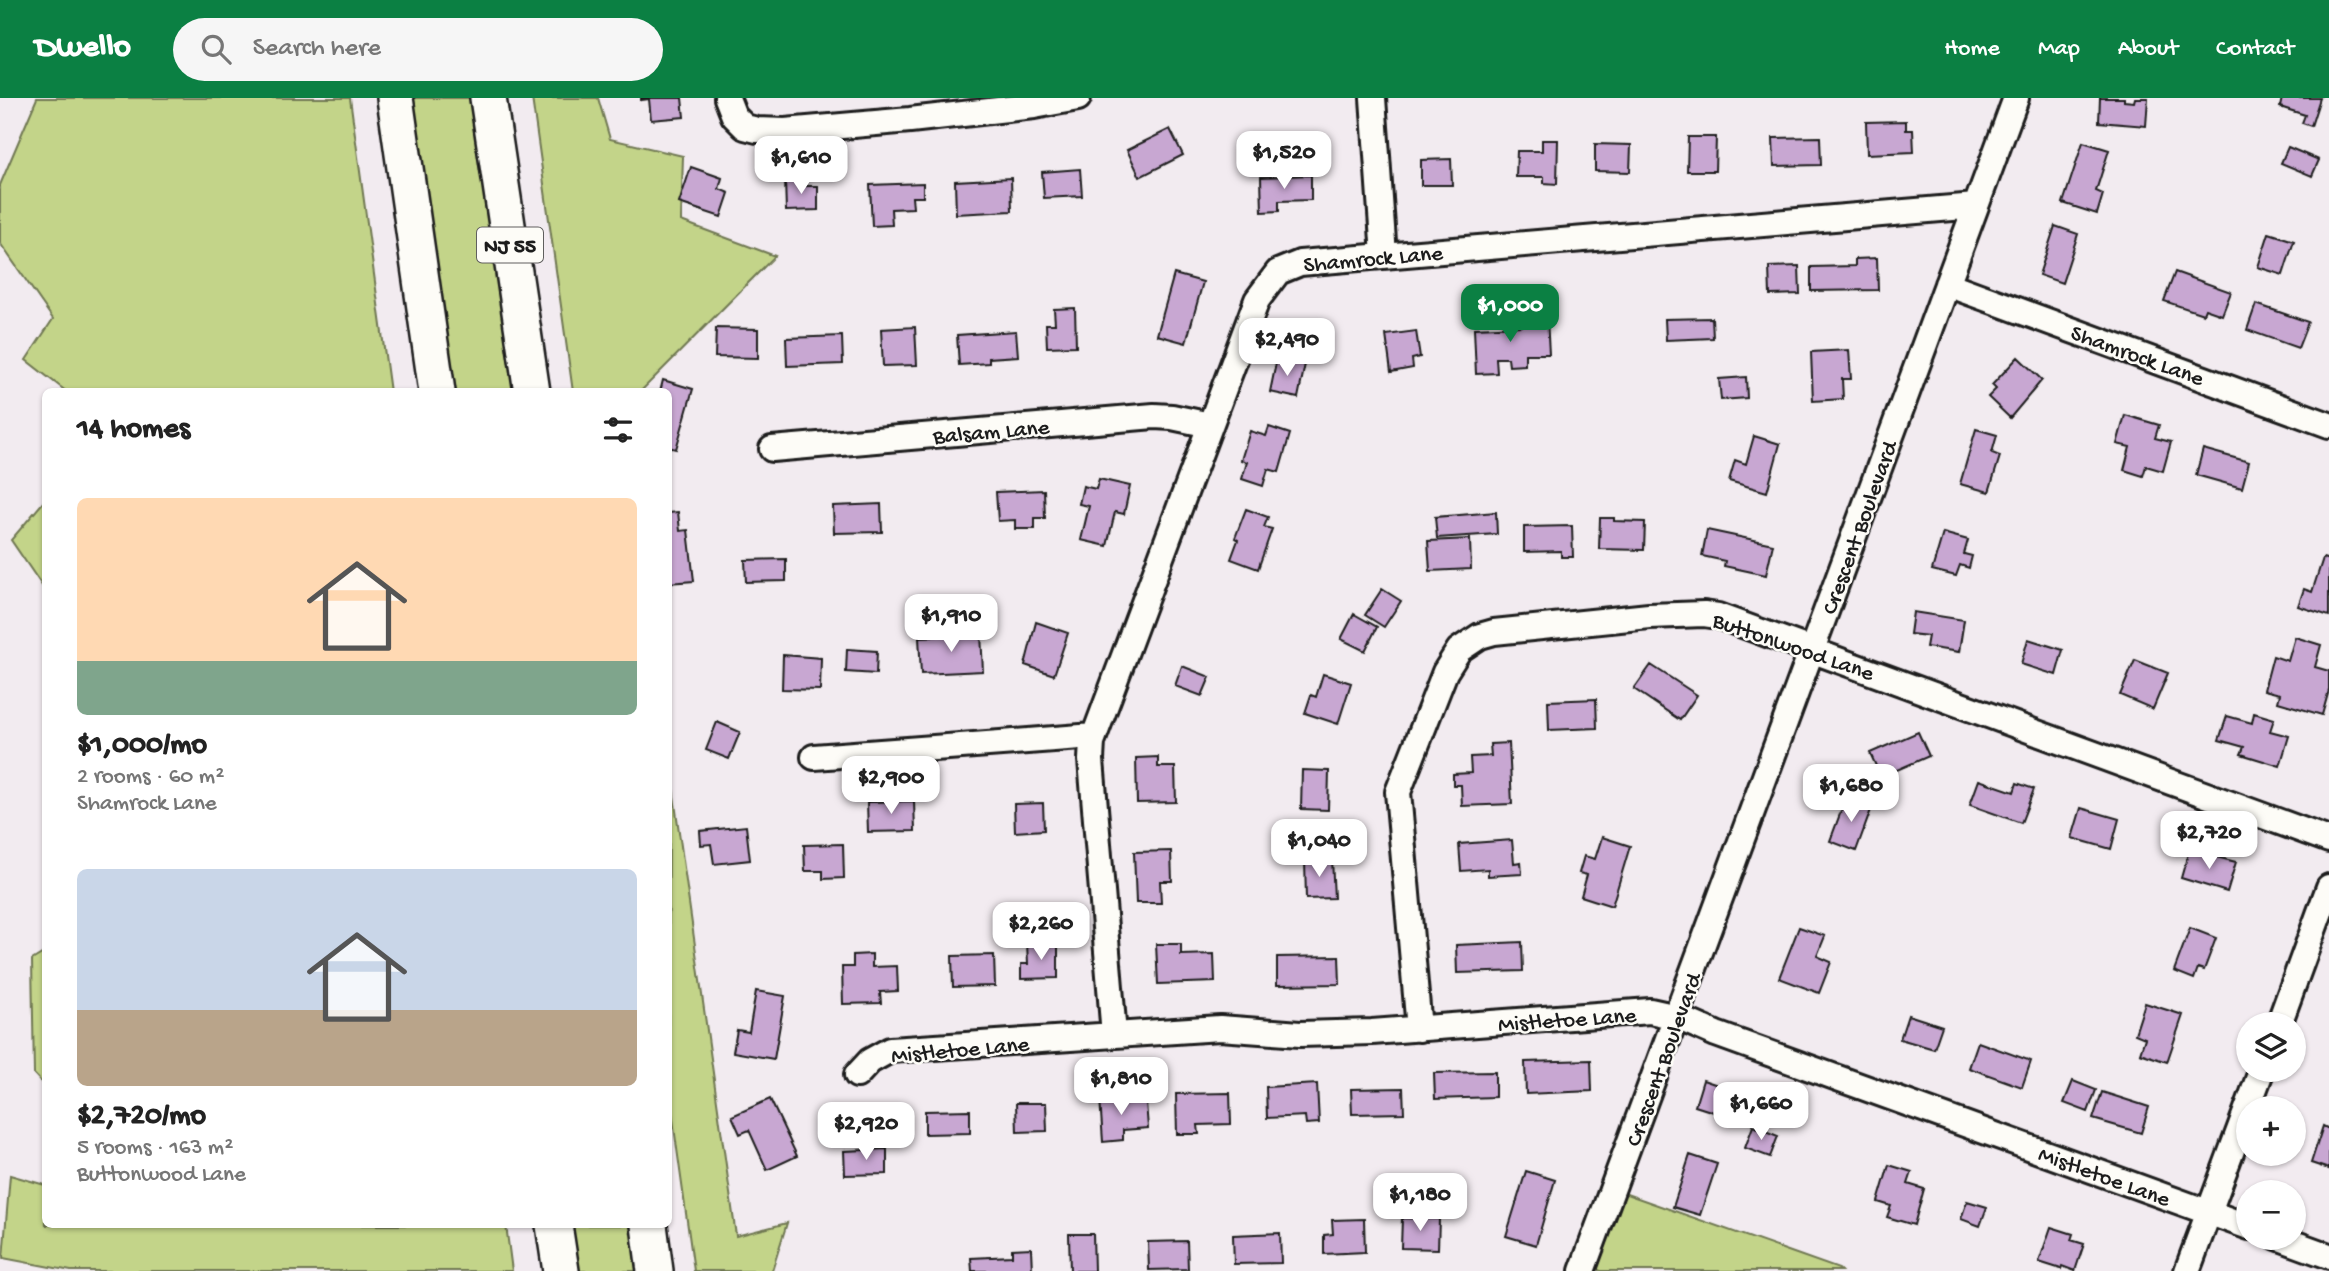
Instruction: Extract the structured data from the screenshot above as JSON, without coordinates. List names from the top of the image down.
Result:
{
  "streets": {
    "highway": ["NJ 55"],
    "street": [
      "Shamrock Lane",
      "Balsam Lane",
      "Crescent Boulevard",
      "Buttonwood Lane",
      "Mistletoe Lane"
    ]
  },
  "crossings": [
    ["Shamrock Lane", "Balsam Lane"],
    ["Shamrock Lane", "Crescent Boulevard"],
    ["Shamrock Lane", "Mistletoe Lane"],
    ["Crescent Boulevard", "Buttonwood Lane"],
    ["Crescent Boulevard", "Mistletoe Lane"],
    ["Buttonwood Lane", "Mistletoe Lane"]
  ],
  "page": {
    "header": "Dwello",
    "search": "Search here",
    "nav": [
      "Home",
      "Map",
      "About",
      "Contact"
    ],
    "price": [
      "$1,520",
      "$1,610",
      "$1,000",
      "$2,490",
      "$1,910",
      "$2,900",
      "$1,680",
      "$2,720",
      "$1,040",
      "$2,260",
      "$1,810",
      "$1,660",
      "$2,920",
      "$1,180"
    ],
    "heading": "14 homes",
    "list": [
      {
        "name": "$1,000/mo",
        "note": "2 rooms · 60 m² · Shamrock Lane"
      },
      {
        "name": "$2,720/mo",
        "note": "5 rooms · 163 m² · Buttonwood Lane"
      }
    ],
    "map_buttons": ["+", "−"]
  }
}
